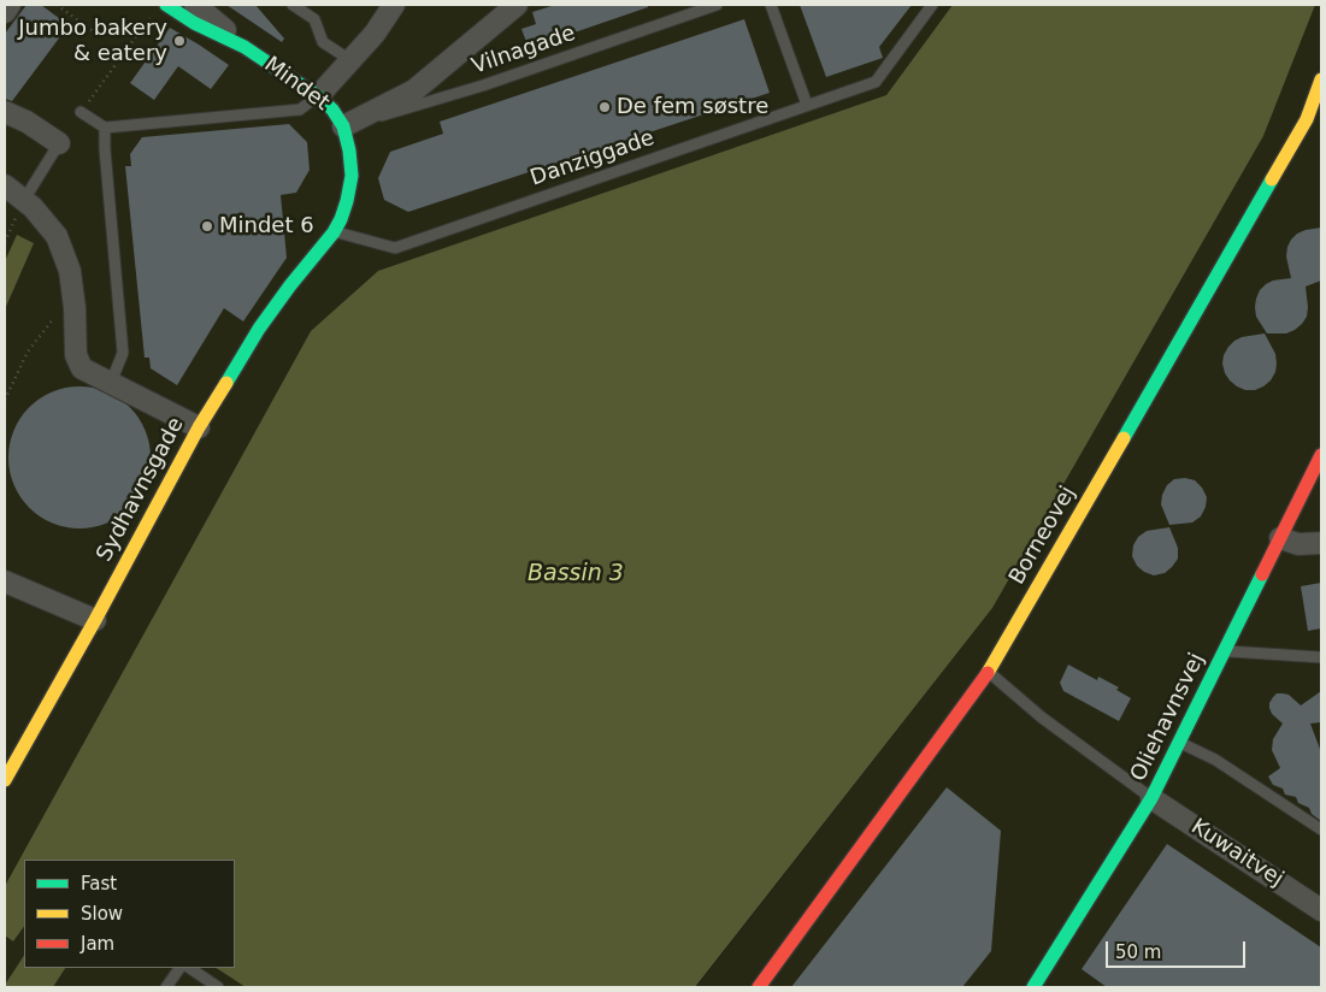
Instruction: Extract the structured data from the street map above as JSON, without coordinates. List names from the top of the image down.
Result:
{
  "streets": {
    "street": [
      "Mindet",
      "Sydhavnsgade",
      "Borneovej",
      "Oliehavnsvej",
      "Kuwaitvej"
    ],
    "lane": ["Vilnagade", "Danziggade"]
  },
  "crossings": [
    ["Vilnagade", "Mindet"],
    ["Mindet", "Danziggade"],
    ["Mindet", "Sydhavnsgade"],
    ["Danziggade", "Sydhavnsgade"],
    ["Oliehavnsvej", "Kuwaitvej"]
  ],
  "water": ["Bassin 3"],
  "places": ["Jumbo bakery & eatery", "De fem søstre", "Mindet 6"],
  "legend": ["Fast", "Slow", "Jam"],
  "scale_bar": "50 m"
}
